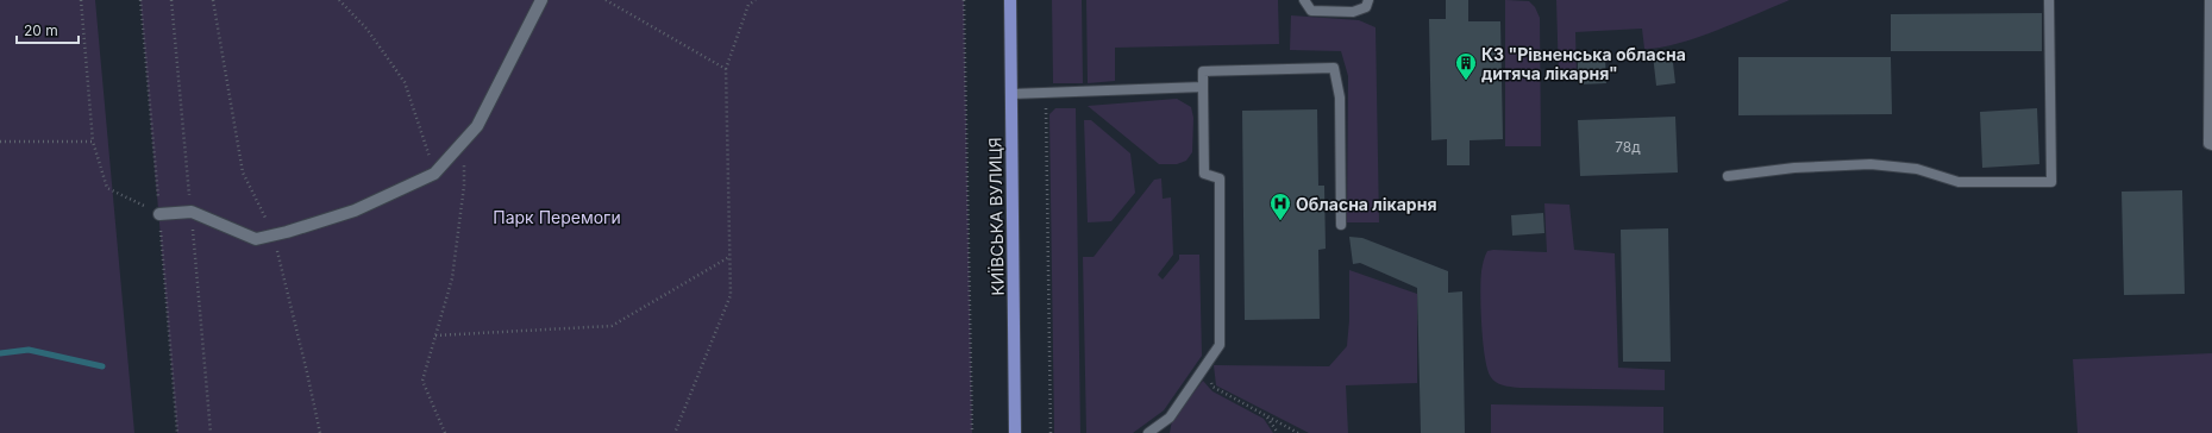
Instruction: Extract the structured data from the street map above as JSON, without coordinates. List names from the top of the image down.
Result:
{
  "streets": {
    "main road": ["КИЇВСЬКА ВУЛИЦЯ"]
  },
  "parks": ["Парк Перемоги"],
  "places": {
    "building": ["КЗ \"Рівненська обласна дитяча лікарня\""],
    "hospital": ["Обласна лікарня"]
  },
  "house_numbers": ["78д"],
  "scale_bar": "20 m"
}
